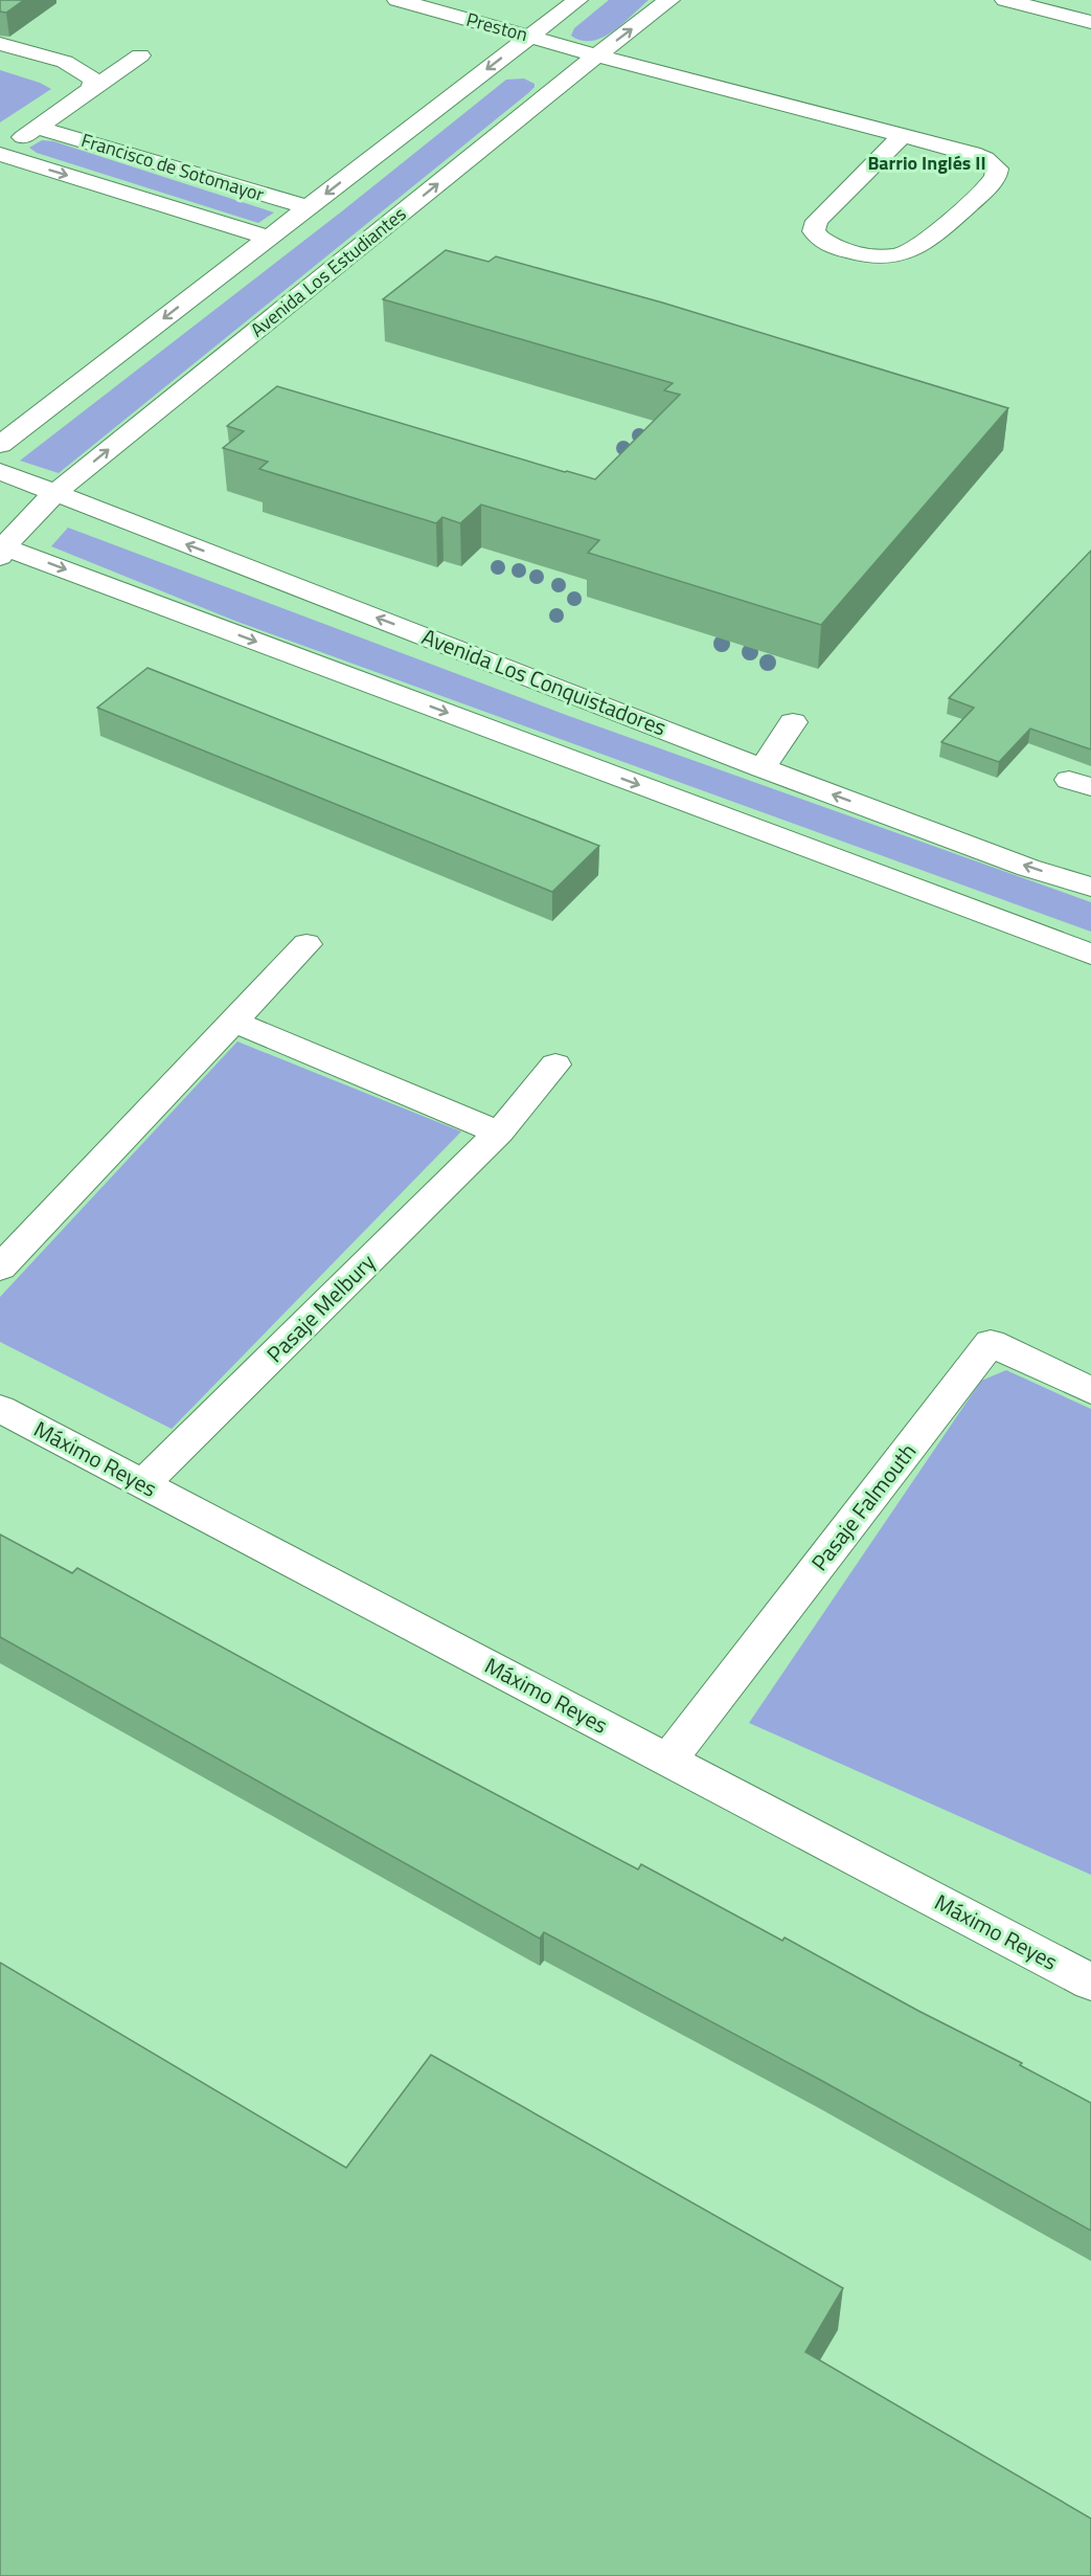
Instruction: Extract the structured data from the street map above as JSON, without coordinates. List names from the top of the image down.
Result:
{
  "streets": {
    "street": [
      "Preston",
      "Francisco de Sotomayor",
      "Avenida Los Estudiantes",
      "Avenida Los Conquistadores",
      "Pasaje Melbury",
      "Máximo Reyes",
      "Pasaje Falmouth"
    ]
  },
  "crossings": [
    ["Preston", "Avenida Los Estudiantes"],
    ["Avenida Los Estudiantes", "Avenida Los Conquistadores"],
    ["Pasaje Melbury", "Máximo Reyes"],
    ["Máximo Reyes", "Pasaje Falmouth"]
  ],
  "districts": ["Barrio Inglés II"]
}
